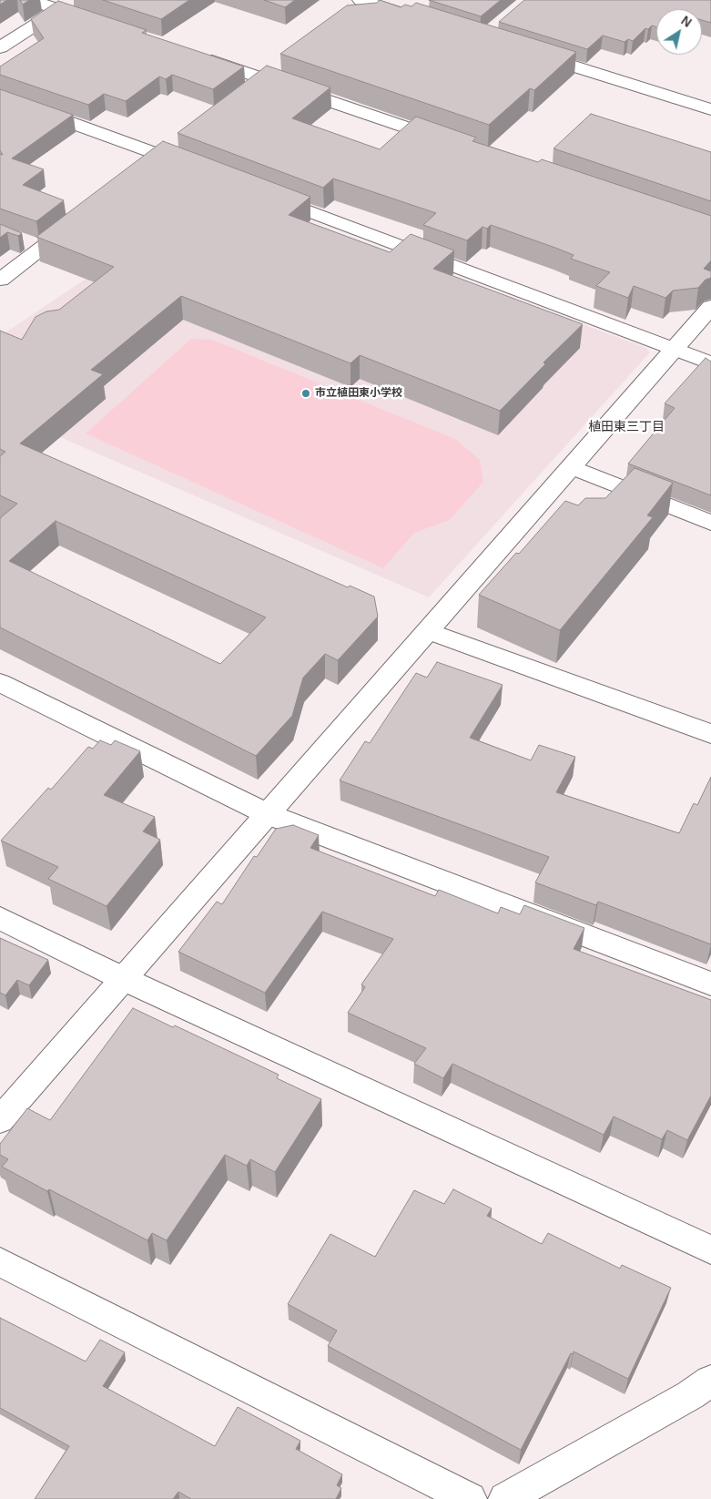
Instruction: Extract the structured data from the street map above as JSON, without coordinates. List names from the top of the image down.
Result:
{
  "districts": ["植田東三丁目"],
  "places": ["市立植田東小学校"],
  "north": "top right"
}
